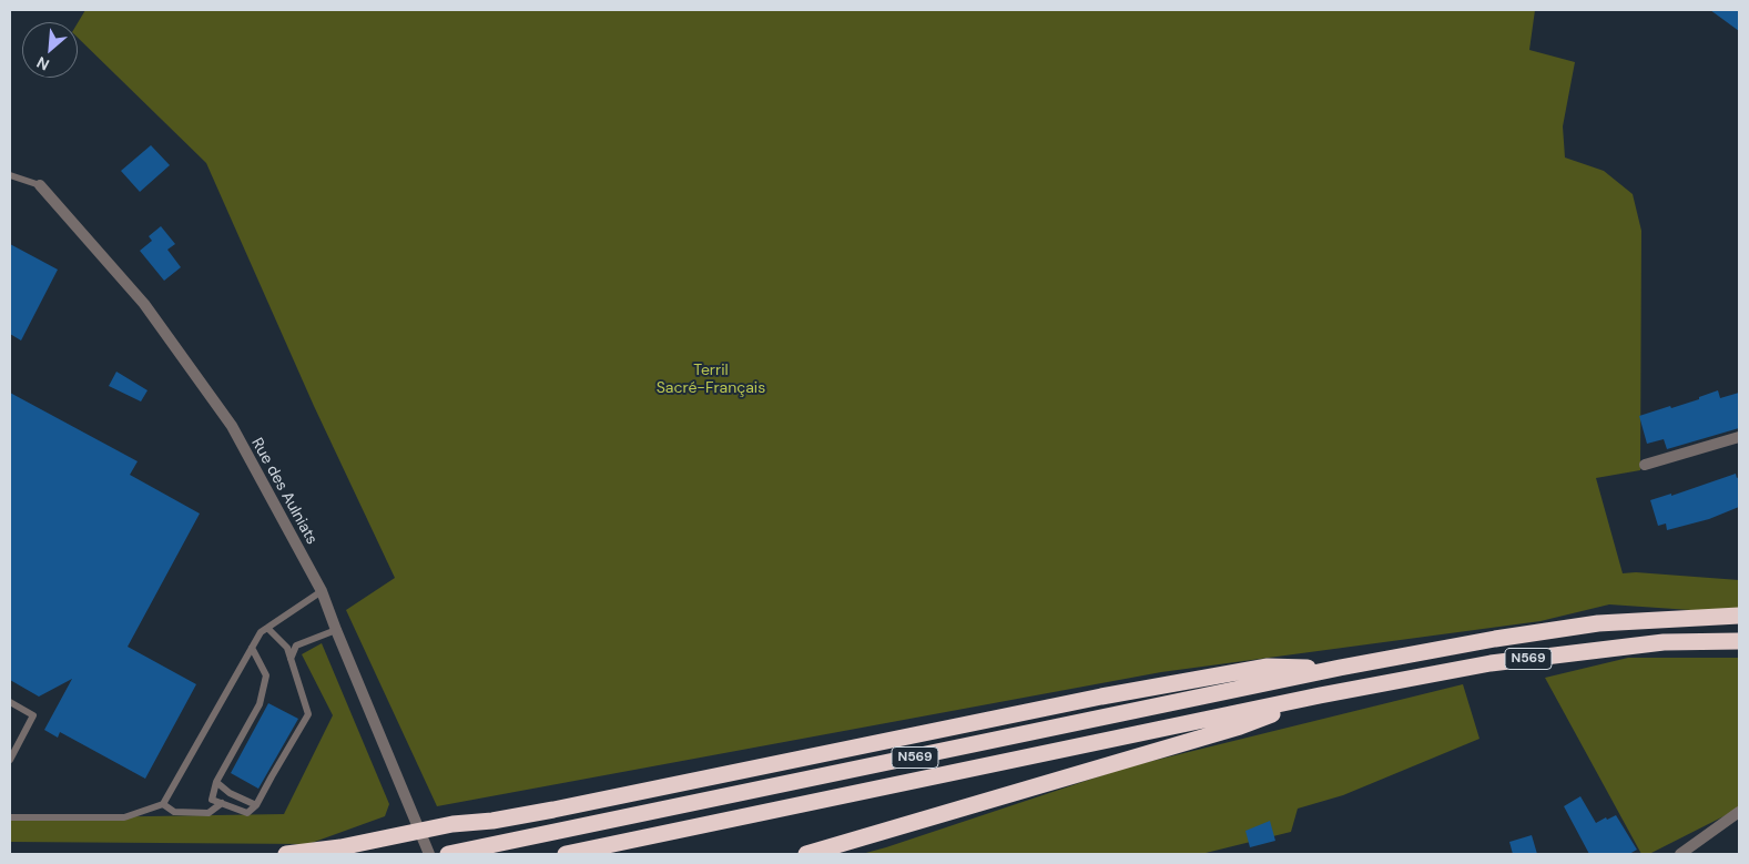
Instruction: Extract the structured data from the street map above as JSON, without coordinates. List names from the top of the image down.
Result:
{
  "streets": {
    "highway": ["N569"],
    "street": ["Rue des Aulniats"]
  },
  "parks": ["Terril Sacré-Français"],
  "north": "bottom left"
}
